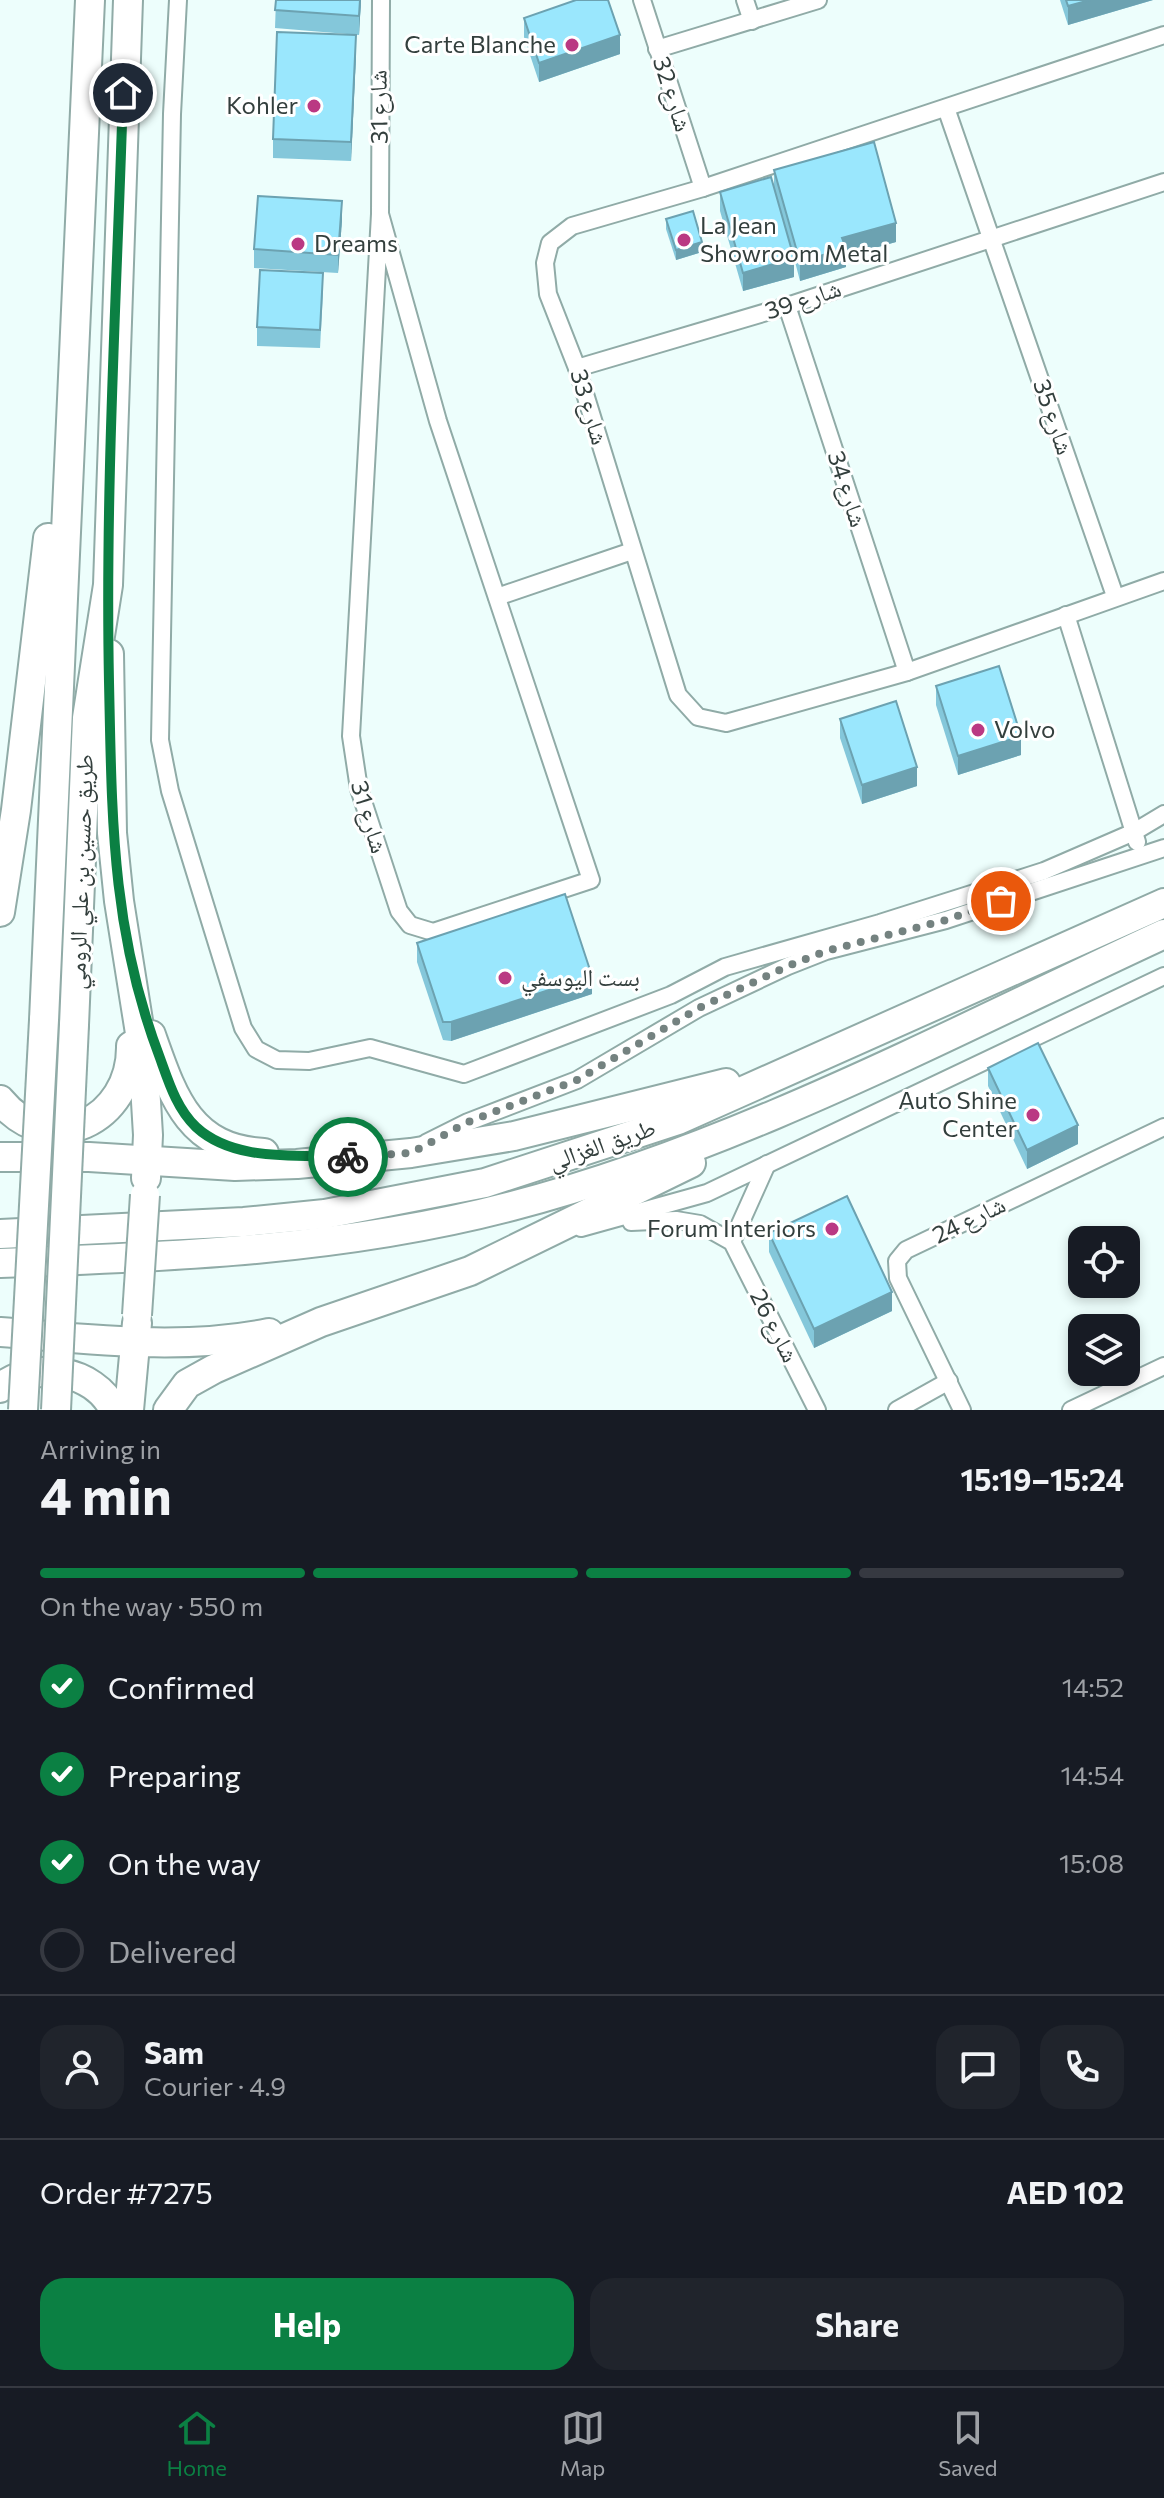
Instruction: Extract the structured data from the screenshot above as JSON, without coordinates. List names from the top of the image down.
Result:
{
  "streets": {
    "highway": ["طريق حسين بن علي الرومي", "طريق الغزالي"],
    "street": [
      "32 شارع",
      "شارع 31",
      "شارع 39",
      "شارع 33",
      "شارع 35",
      "شارع 34",
      "شارع 24",
      "شارع 26"
    ]
  },
  "crossings": [
    ["32 شارع", "شارع 33"],
    ["شارع 39", "شارع 33"],
    ["شارع 39", "شارع 35"],
    ["شارع 39", "شارع 34"],
    ["شارع 33", "شارع 35"],
    ["شارع 33", "شارع 34"]
  ],
  "places": [
    "Carte Blanche",
    "Kohler",
    "La Jean Showroom Metal",
    "Dreams",
    "Volvo",
    "بست اليوسفي",
    "Auto Shine Center",
    "Forum Interiors"
  ],
  "page": {
    "heading": ["4 min", "Arriving in", "15:19–15:24"],
    "panel": [
      "Sam",
      "Courier · 4.9",
      "Order #7275",
      "AED 102"
    ],
    "bar": "On the way · 550 m",
    "list": [
      ["Confirmed", "14:52"],
      ["Preparing", "14:54"],
      ["On the way", "15:08"],
      "Delivered"
    ],
    "buttons": ["Help", "Share"],
    "tabs": ["Home", "Map", "Saved"]
  }
}
